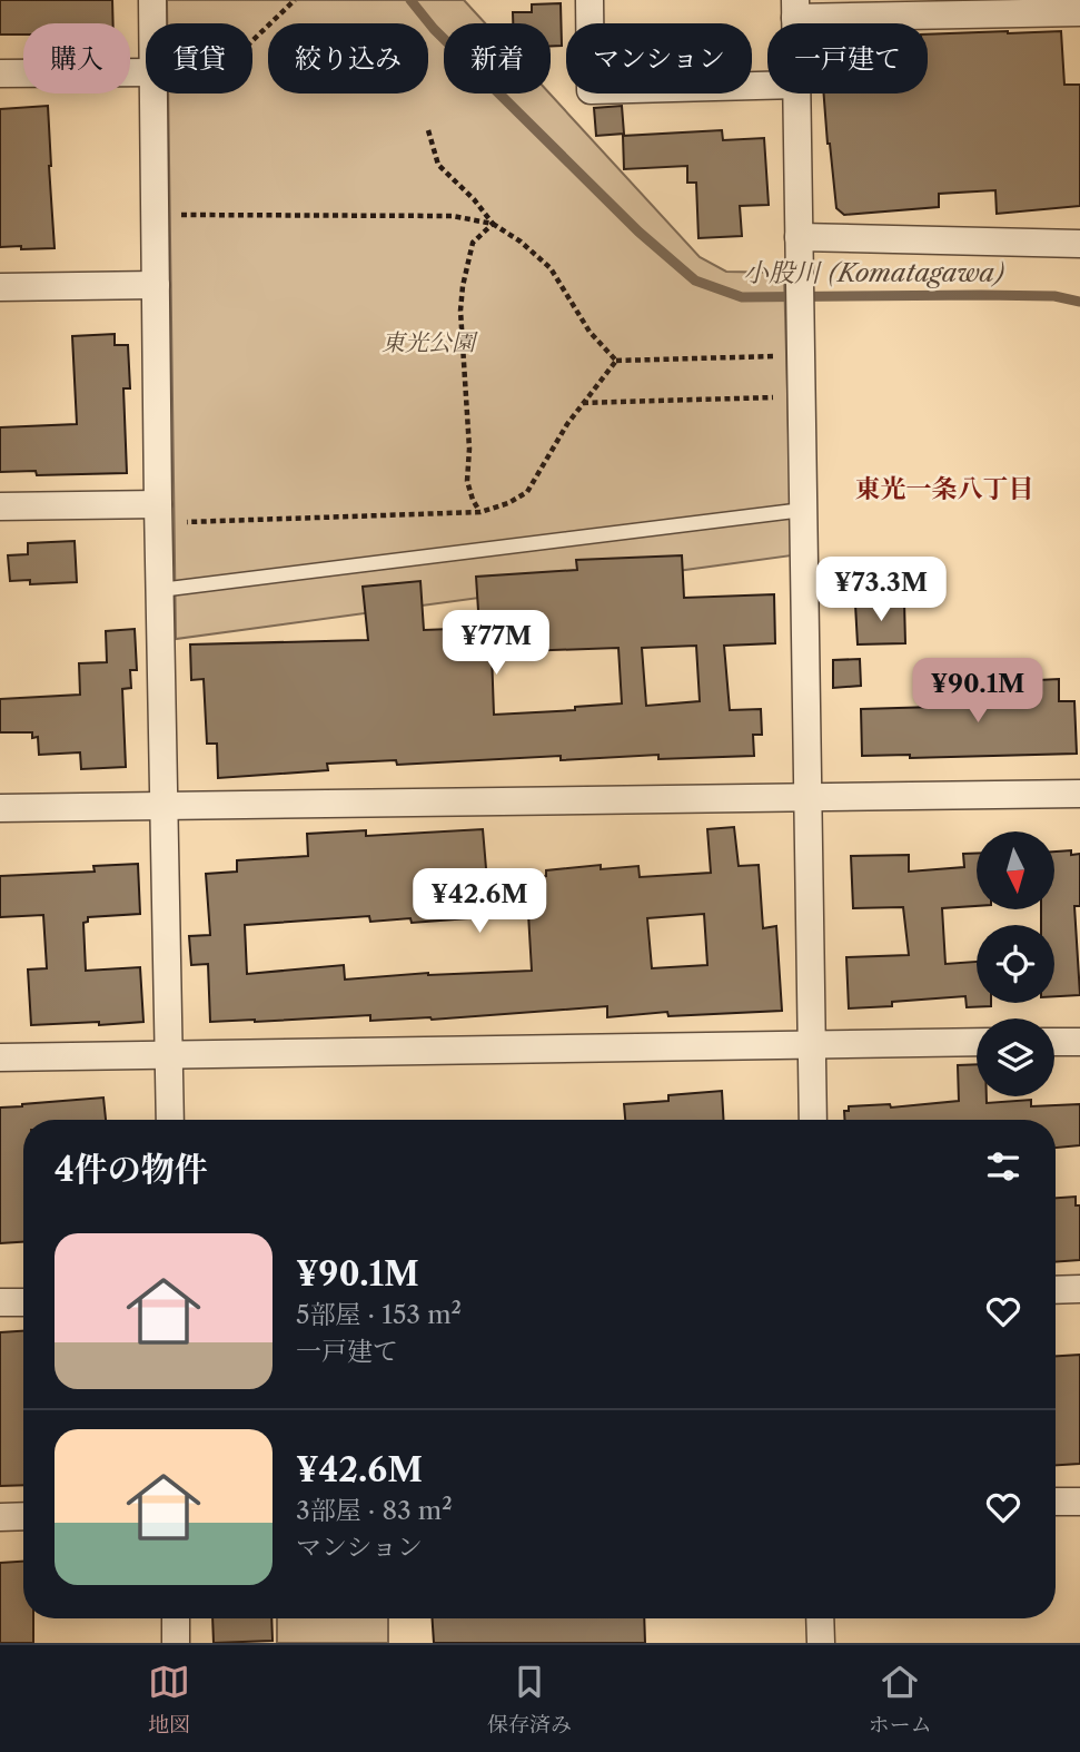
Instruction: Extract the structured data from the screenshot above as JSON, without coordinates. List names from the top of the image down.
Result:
{
  "districts": ["東光一条八丁目"],
  "water": ["小股川 (Komatagawa)"],
  "parks": ["東光公園"],
  "north": "bottom",
  "page": {
    "chip": [
      "購入",
      "賃貸",
      "絞り込み",
      "新着",
      "マンション",
      "一戸建て"
    ],
    "price": [
      "¥73.3M",
      "¥77M",
      "¥90.1M",
      "¥42.6M"
    ],
    "heading": "4件の物件",
    "list": [
      {
        "name": "¥90.1M",
        "note": "5部屋 · 153 m² · 一戸建て"
      },
      {
        "name": "¥42.6M",
        "note": "3部屋 · 83 m² · マンション"
      }
    ],
    "tabs": ["地図", "保存済み", "ホーム"]
  }
}
